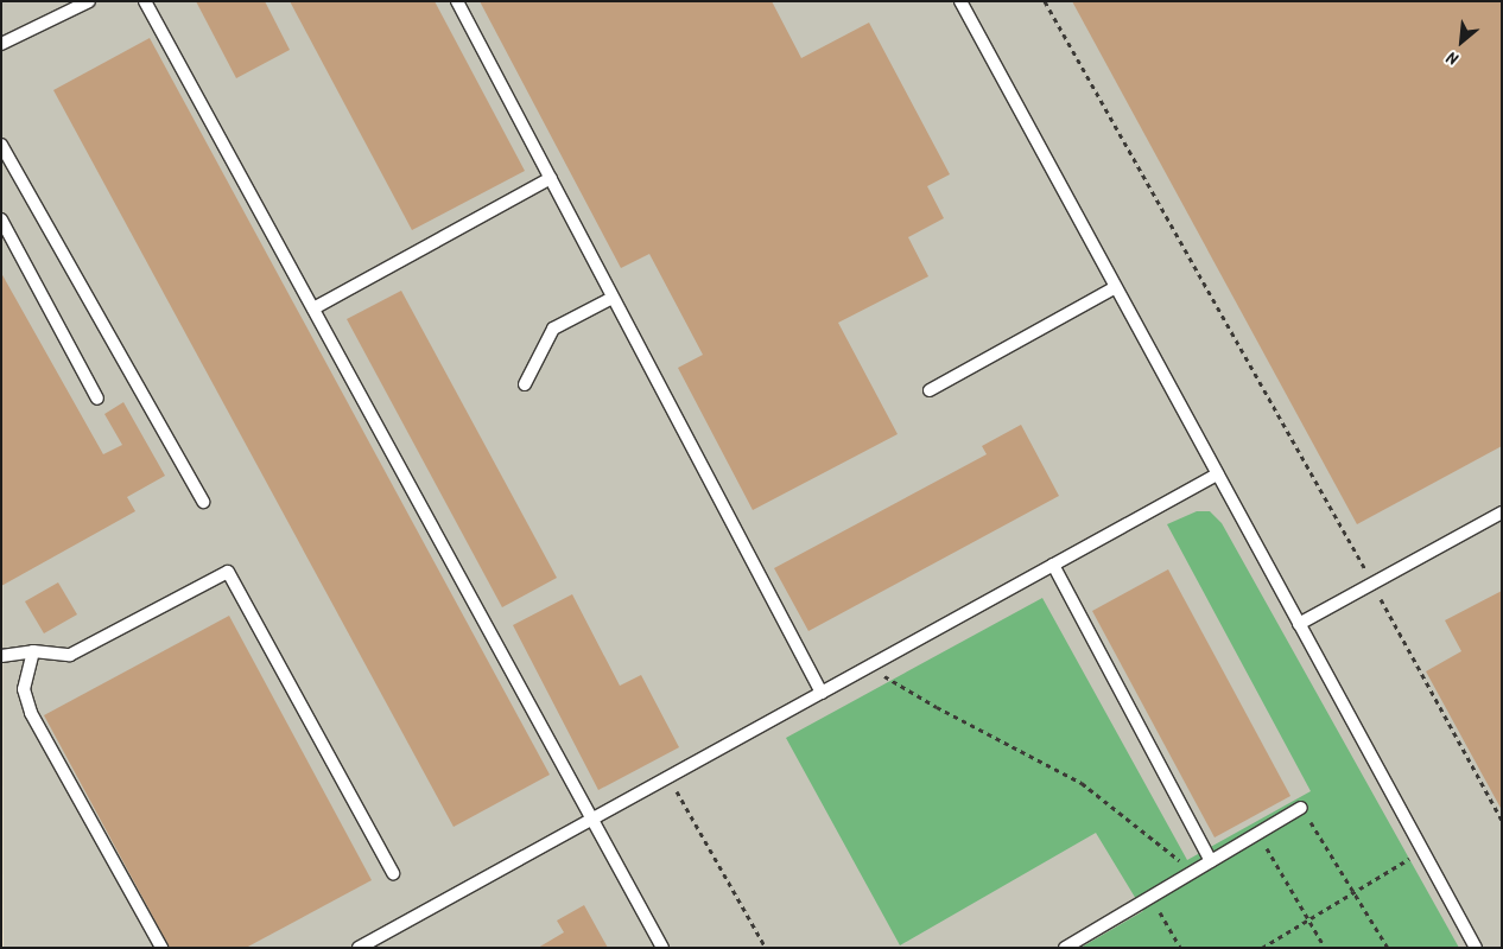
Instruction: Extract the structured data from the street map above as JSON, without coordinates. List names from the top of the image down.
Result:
{
  "north": "bottom left"
}
